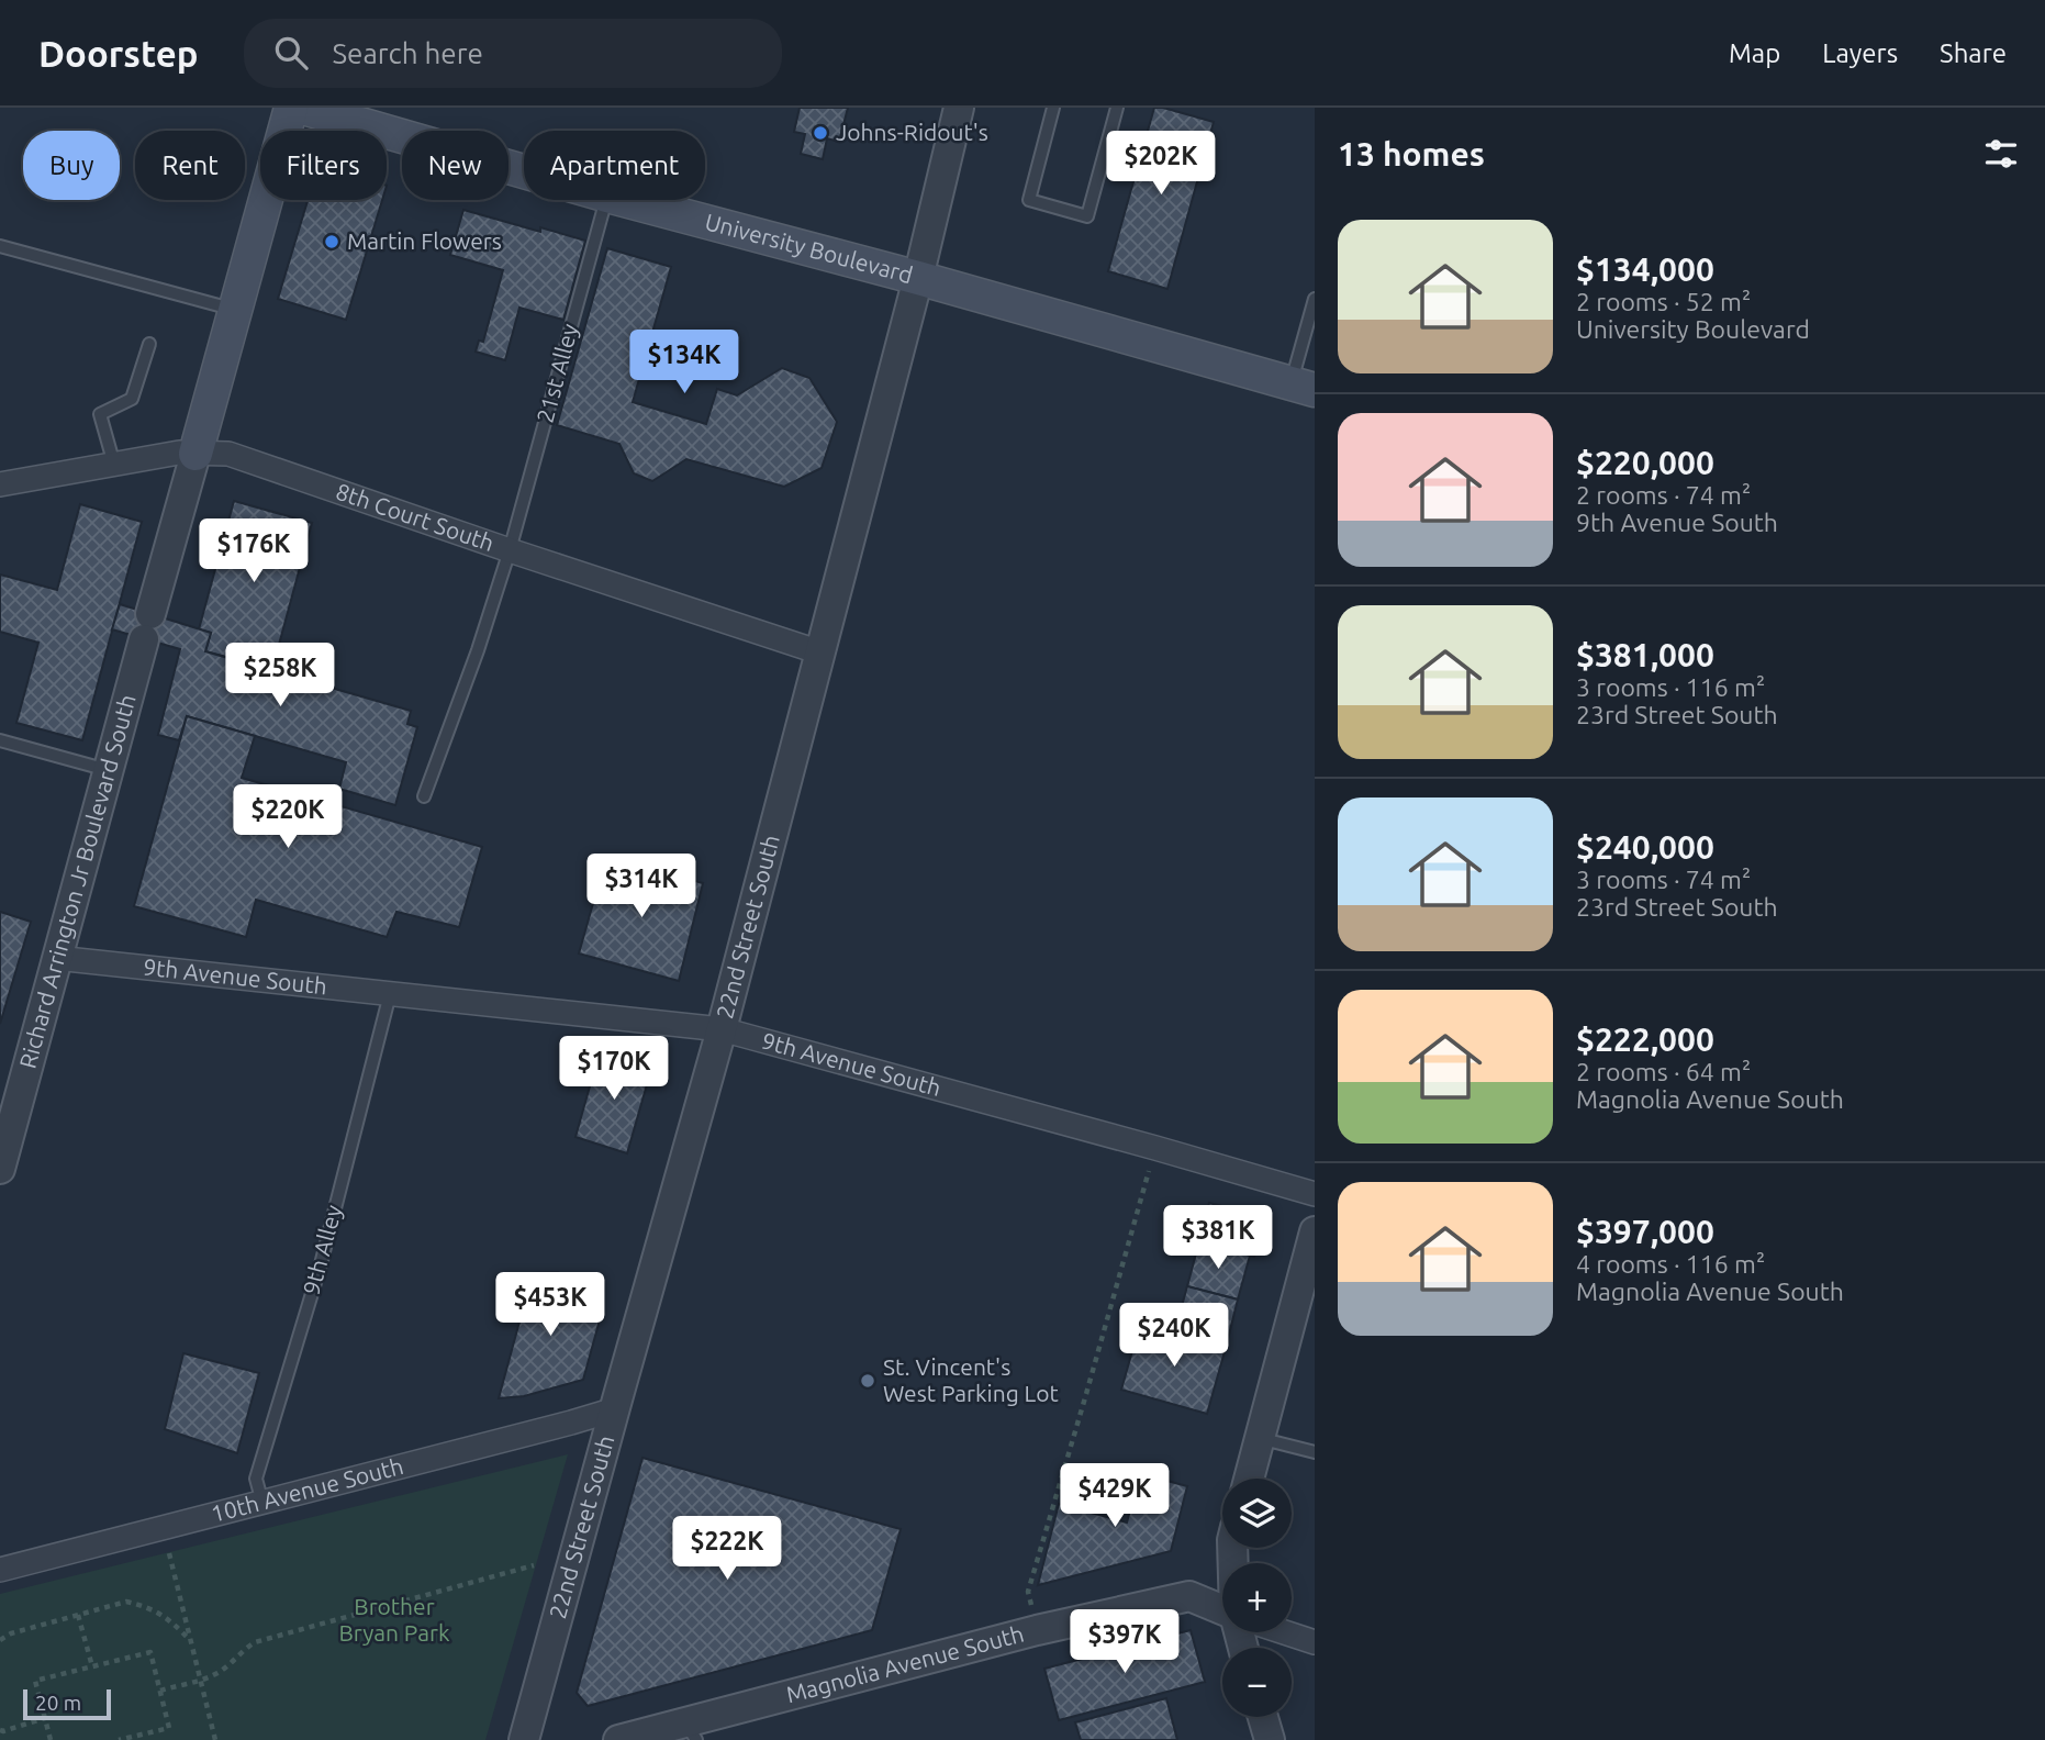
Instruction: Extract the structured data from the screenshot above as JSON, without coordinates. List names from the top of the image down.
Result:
{
  "streets": {
    "main road": ["University Boulevard", "Richard Arrington Jr Boulevard South"],
    "street": [
      "8th Court South",
      "22nd Street South",
      "9th Avenue South",
      "10th Avenue South",
      "Magnolia Avenue South"
    ],
    "lane": ["21st Alley", "9th Alley"]
  },
  "crossings": [
    ["University Boulevard", "22nd Street South"],
    ["21st Alley", "8th Court South"],
    ["8th Court South", "Richard Arrington Jr Boulevard South"],
    ["8th Court South", "22nd Street South"],
    ["Richard Arrington Jr Boulevard South", "9th Avenue South"],
    ["22nd Street South", "9th Avenue South"],
    ["22nd Street South", "10th Avenue South"],
    ["9th Avenue South", "9th Alley"],
    ["9th Alley", "10th Avenue South"]
  ],
  "parks": ["Brother Bryan Park"],
  "places": ["Johns-Ridout's", "Martin Flowers", "St. Vincent's West Parking Lot"],
  "scale_bar": "20 m",
  "page": {
    "header": "Doorstep",
    "search": "Search here",
    "nav": ["Map", "Layers", "Share"],
    "heading": "13 homes",
    "price": [
      "$202K",
      "$134K",
      "$176K",
      "$258K",
      "$220K",
      "$314K",
      "$170K",
      "$381K",
      "$453K",
      "$240K",
      "$429K",
      "$222K",
      "$397K"
    ],
    "chip": [
      "Buy",
      "Rent",
      "Filters",
      "New",
      "Apartment"
    ],
    "list": [
      {
        "name": "$134,000",
        "note": "2 rooms · 52 m² · University Boulevard"
      },
      {
        "name": "$220,000",
        "note": "2 rooms · 74 m² · 9th Avenue South"
      },
      {
        "name": "$381,000",
        "note": "3 rooms · 116 m² · 23rd Street South"
      },
      {
        "name": "$240,000",
        "note": "3 rooms · 74 m² · 23rd Street South"
      },
      {
        "name": "$222,000",
        "note": "2 rooms · 64 m² · Magnolia Avenue South"
      },
      {
        "name": "$397,000",
        "note": "4 rooms · 116 m² · Magnolia Avenue South"
      }
    ],
    "map_buttons": ["+", "−"],
    "scale": "20 m"
  }
}
